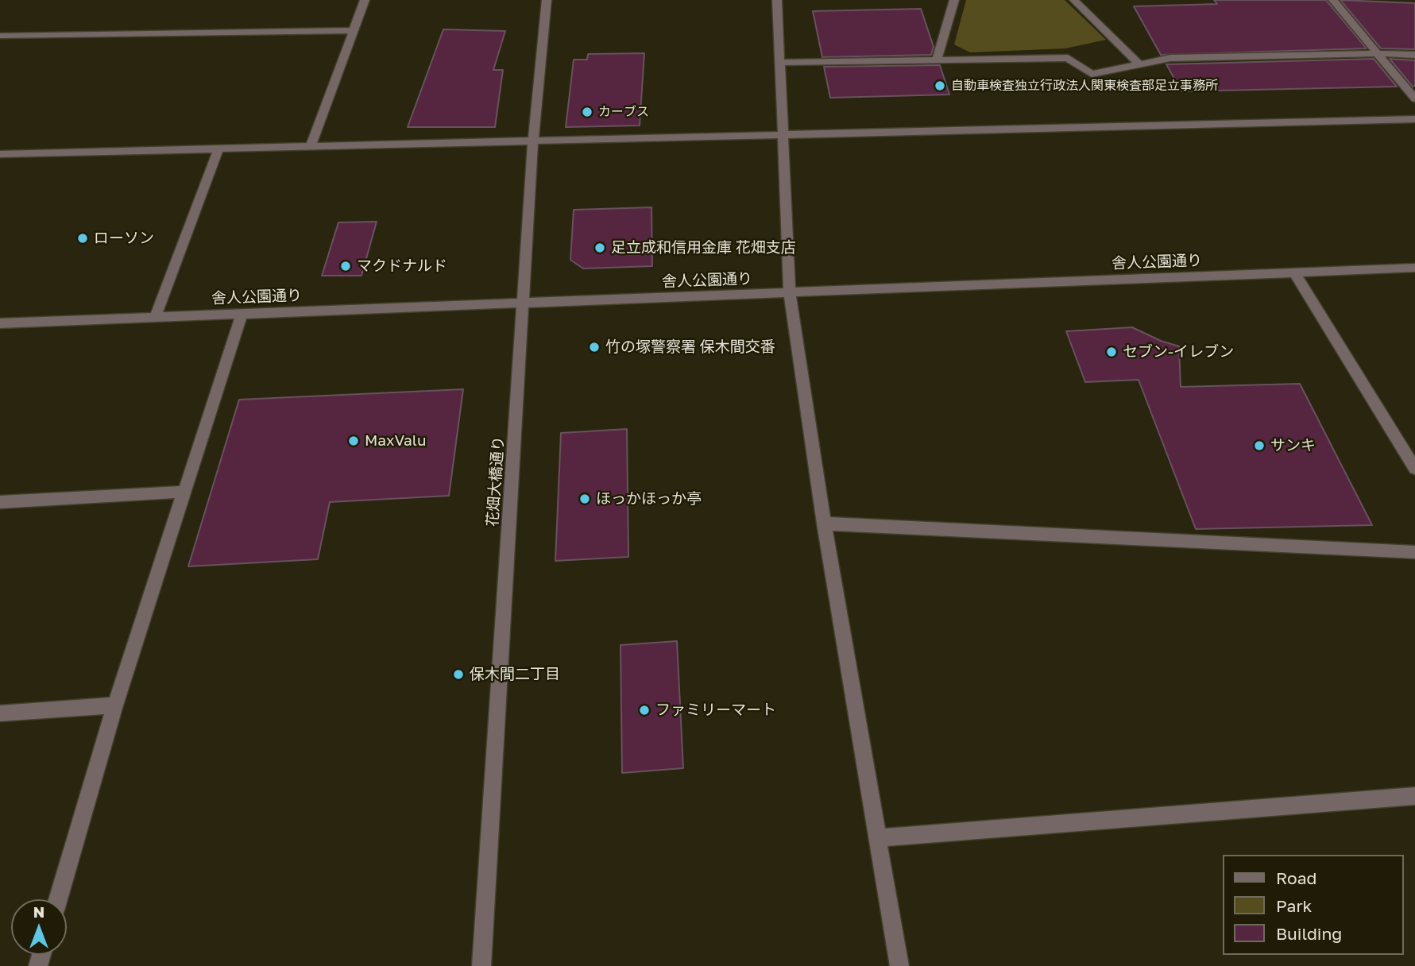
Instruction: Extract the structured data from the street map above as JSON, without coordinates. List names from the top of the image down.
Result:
{
  "streets": {
    "street": ["舎人公園通り", "花畑大橋通り"]
  },
  "crossings": [
    ["舎人公園通り", "花畑大橋通り"]
  ],
  "places": [
    "自動車検査独立行政法人関東検査部足立事務所",
    "カーブス",
    "ローソン",
    "足立成和信用金庫 花畑支店",
    "マクドナルド",
    "竹の塚警察署 保木間交番",
    "セブン-イレブン",
    "MaxValu",
    "サンキ",
    "ほっかほっか亭",
    "保木間二丁目",
    "ファミリーマート"
  ],
  "legend": ["Road", "Park", "Building"],
  "north": "top"
}
